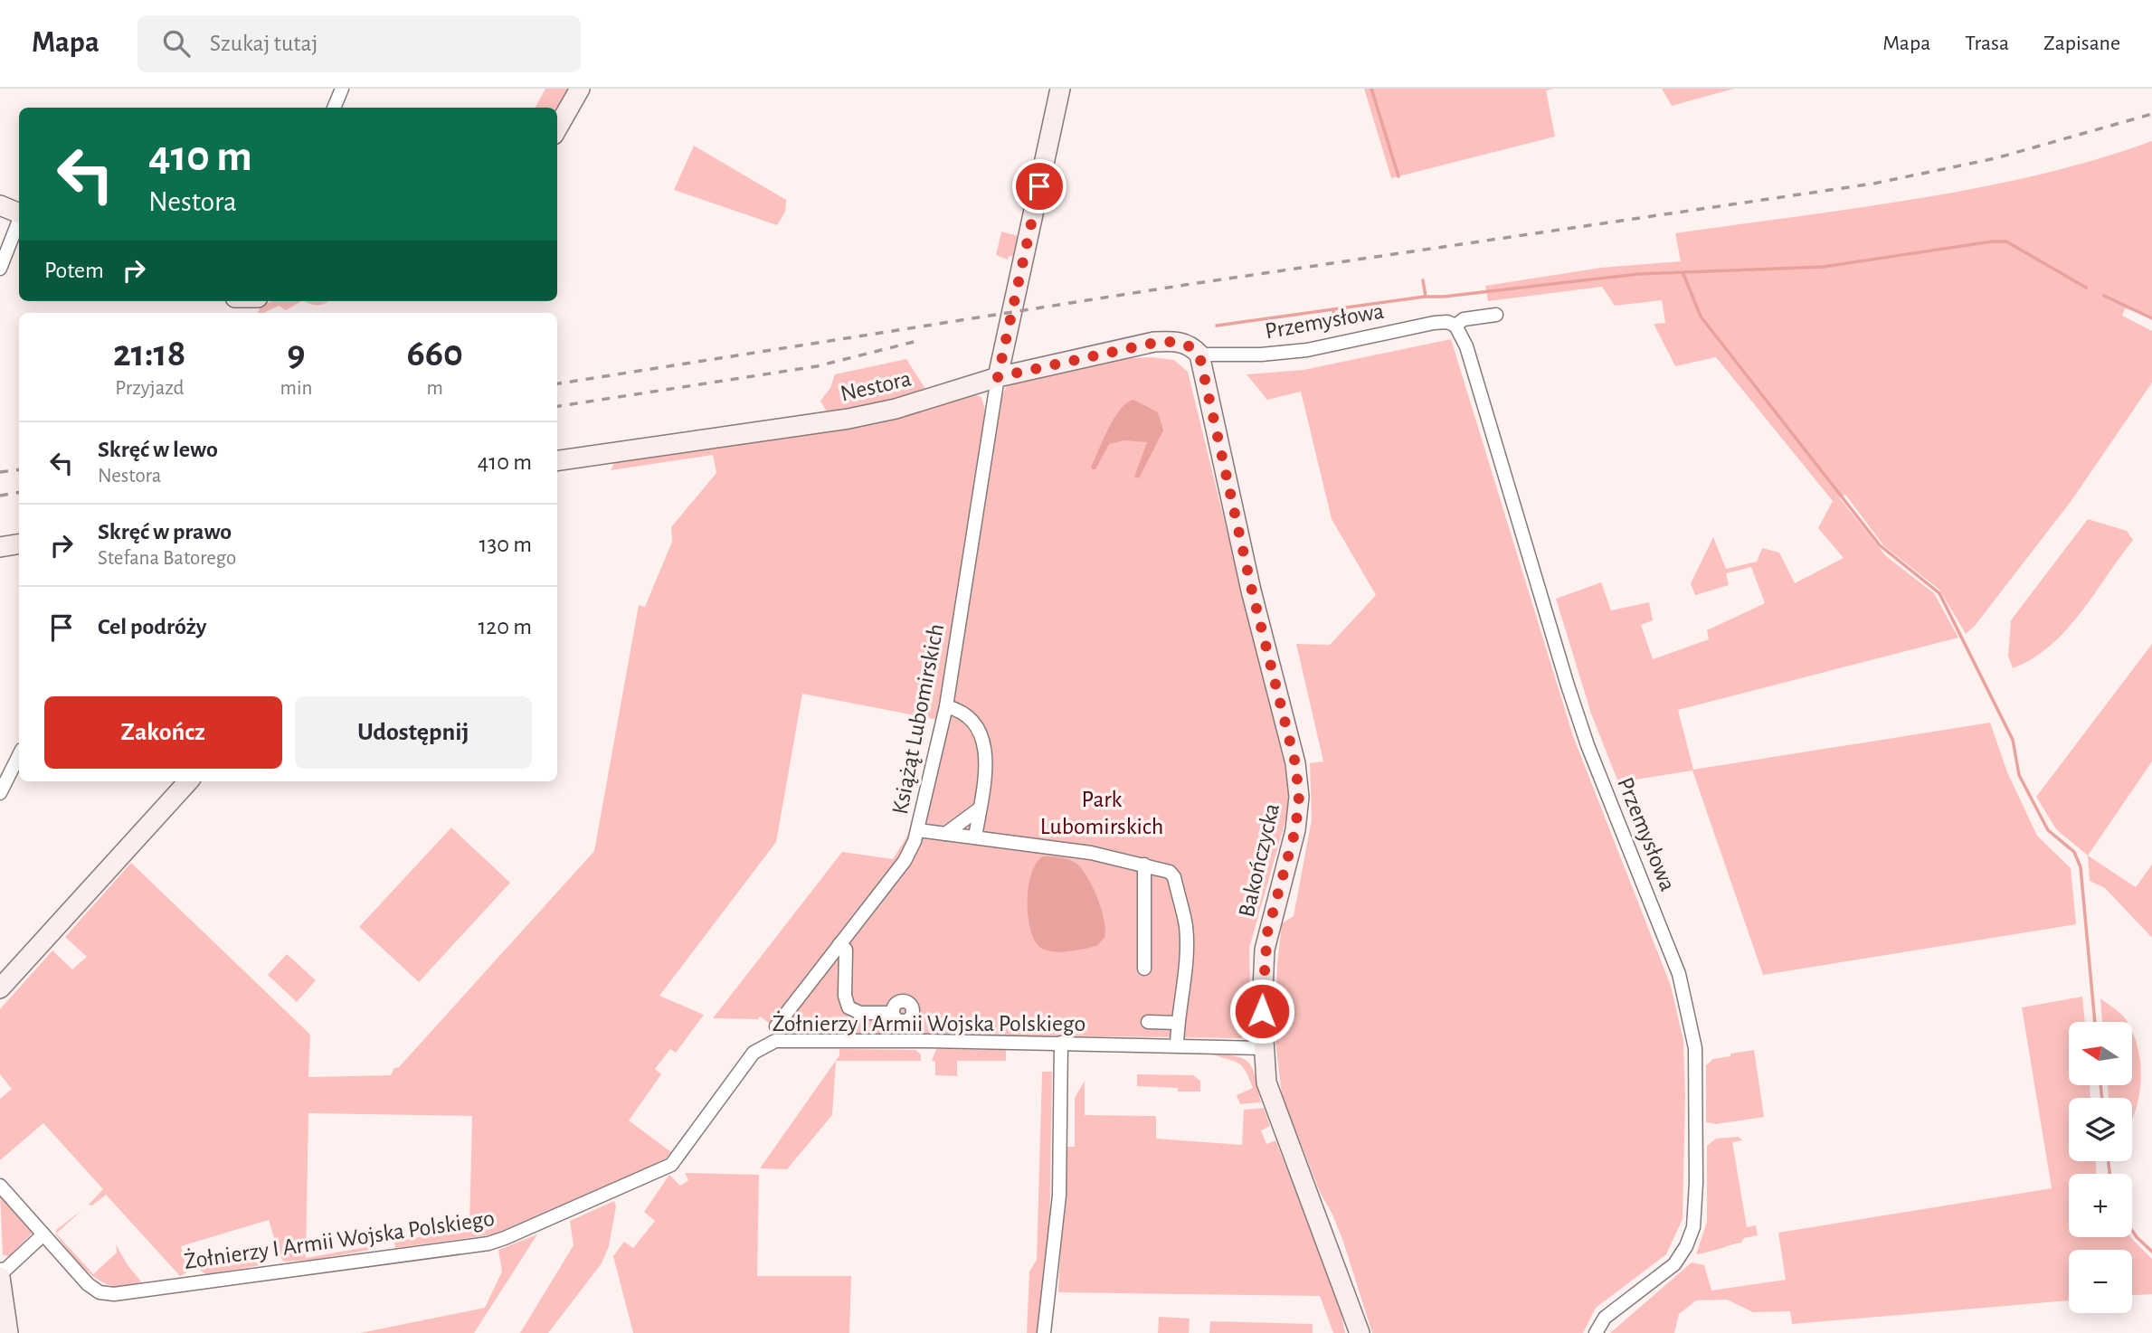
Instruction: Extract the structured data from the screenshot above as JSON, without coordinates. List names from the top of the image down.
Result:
{
  "streets": {
    "street": [
      "Przemysłowa",
      "Nestora",
      "Książąt Lubomirskich",
      "Bakończycka",
      "Żołnierzy I Armii Wojska Polskiego"
    ]
  },
  "crossings": [
    ["Przemysłowa", "Nestora"],
    ["Przemysłowa", "Bakończycka"],
    ["Nestora", "Książąt Lubomirskich"],
    ["Nestora", "Bakończycka"],
    ["Książąt Lubomirskich", "Żołnierzy I Armii Wojska Polskiego"],
    ["Bakończycka", "Żołnierzy I Armii Wojska Polskiego"]
  ],
  "parks": ["Park Lubomirskich"],
  "north": "left",
  "page": {
    "header": "Mapa",
    "search": "Szukaj tutaj",
    "nav": ["Mapa", "Trasa", "Zapisane"],
    "turn": ["410 m", "Nestora"],
    "then": "Potem",
    "eta": [
      "21:18",
      "Przyjazd",
      "9",
      "min",
      "660",
      "m"
    ],
    "list": [
      {
        "name": "Skręć w lewo",
        "note": "Nestora",
        "value": "410 m"
      },
      {
        "name": "Skręć w prawo",
        "note": "Stefana Batorego",
        "value": "130 m"
      },
      {
        "name": "Cel podróży",
        "value": "120 m"
      }
    ],
    "buttons": ["Zakończ", "Udostępnij"],
    "map_buttons": ["+", "−"]
  }
}
